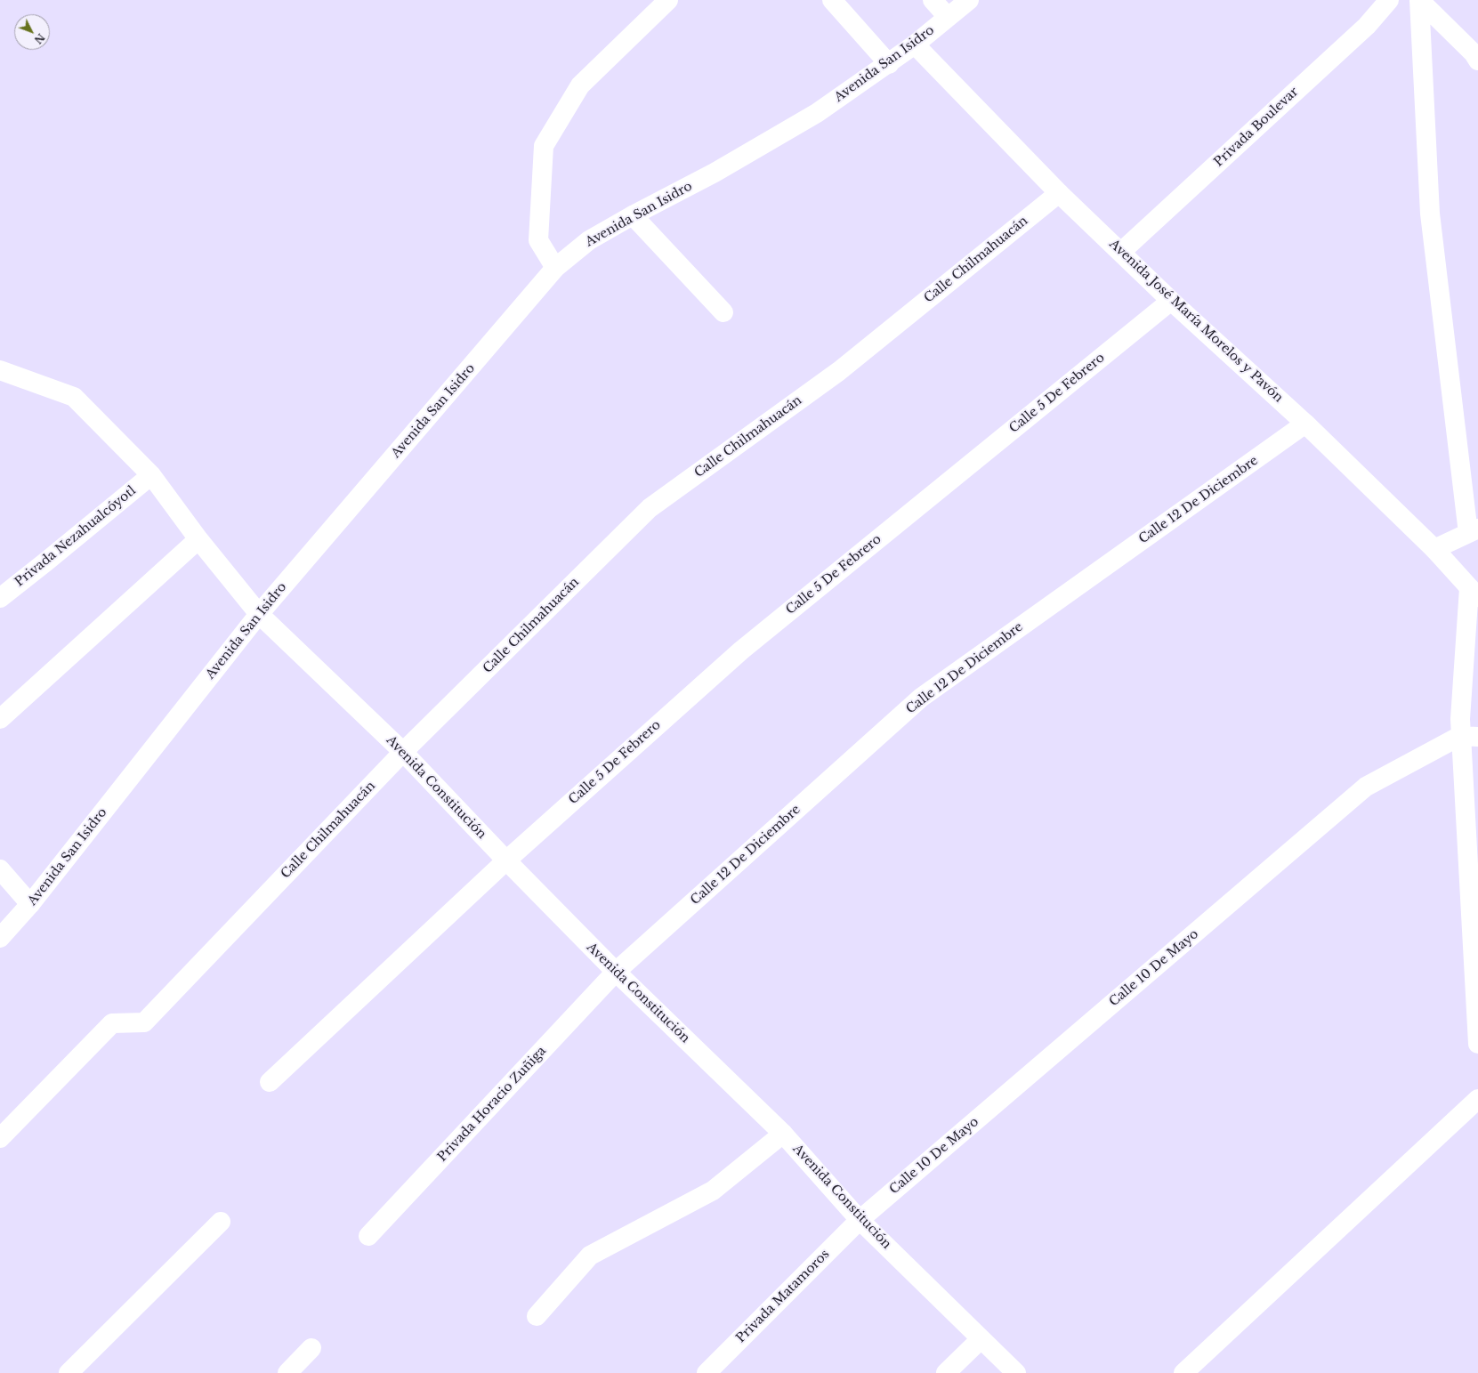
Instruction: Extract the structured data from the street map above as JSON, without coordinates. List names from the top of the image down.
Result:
{
  "streets": {
    "street": [
      "Avenida San Isidro",
      "Privada Boulevar",
      "Calle Chilmahuacán",
      "Avenida José María Morelos y Pavón",
      "Calle 5 De Febrero",
      "Calle 12 De Diciembre",
      "Privada Nezahualcóyotl",
      "Avenida Constitución",
      "Calle 10 De Mayo",
      "Privada Horacio Zuñiga",
      "Privada Matamoros"
    ]
  },
  "crossings": [
    ["Avenida San Isidro", "Avenida José María Morelos y Pavón"],
    ["Avenida San Isidro", "Avenida Constitución"],
    ["Privada Boulevar", "Avenida José María Morelos y Pavón"],
    ["Calle Chilmahuacán", "Avenida José María Morelos y Pavón"],
    ["Calle Chilmahuacán", "Avenida Constitución"],
    ["Avenida José María Morelos y Pavón", "Calle 5 De Febrero"],
    ["Avenida José María Morelos y Pavón", "Calle 12 De Diciembre"],
    ["Calle 5 De Febrero", "Avenida Constitución"],
    ["Calle 12 De Diciembre", "Avenida Constitución"],
    ["Calle 12 De Diciembre", "Privada Horacio Zuñiga"],
    ["Privada Nezahualcóyotl", "Avenida Constitución"],
    ["Avenida Constitución", "Calle 10 De Mayo"],
    ["Avenida Constitución", "Privada Horacio Zuñiga"],
    ["Avenida Constitución", "Privada Matamoros"],
    ["Calle 10 De Mayo", "Privada Matamoros"]
  ],
  "north": "bottom right"
}
